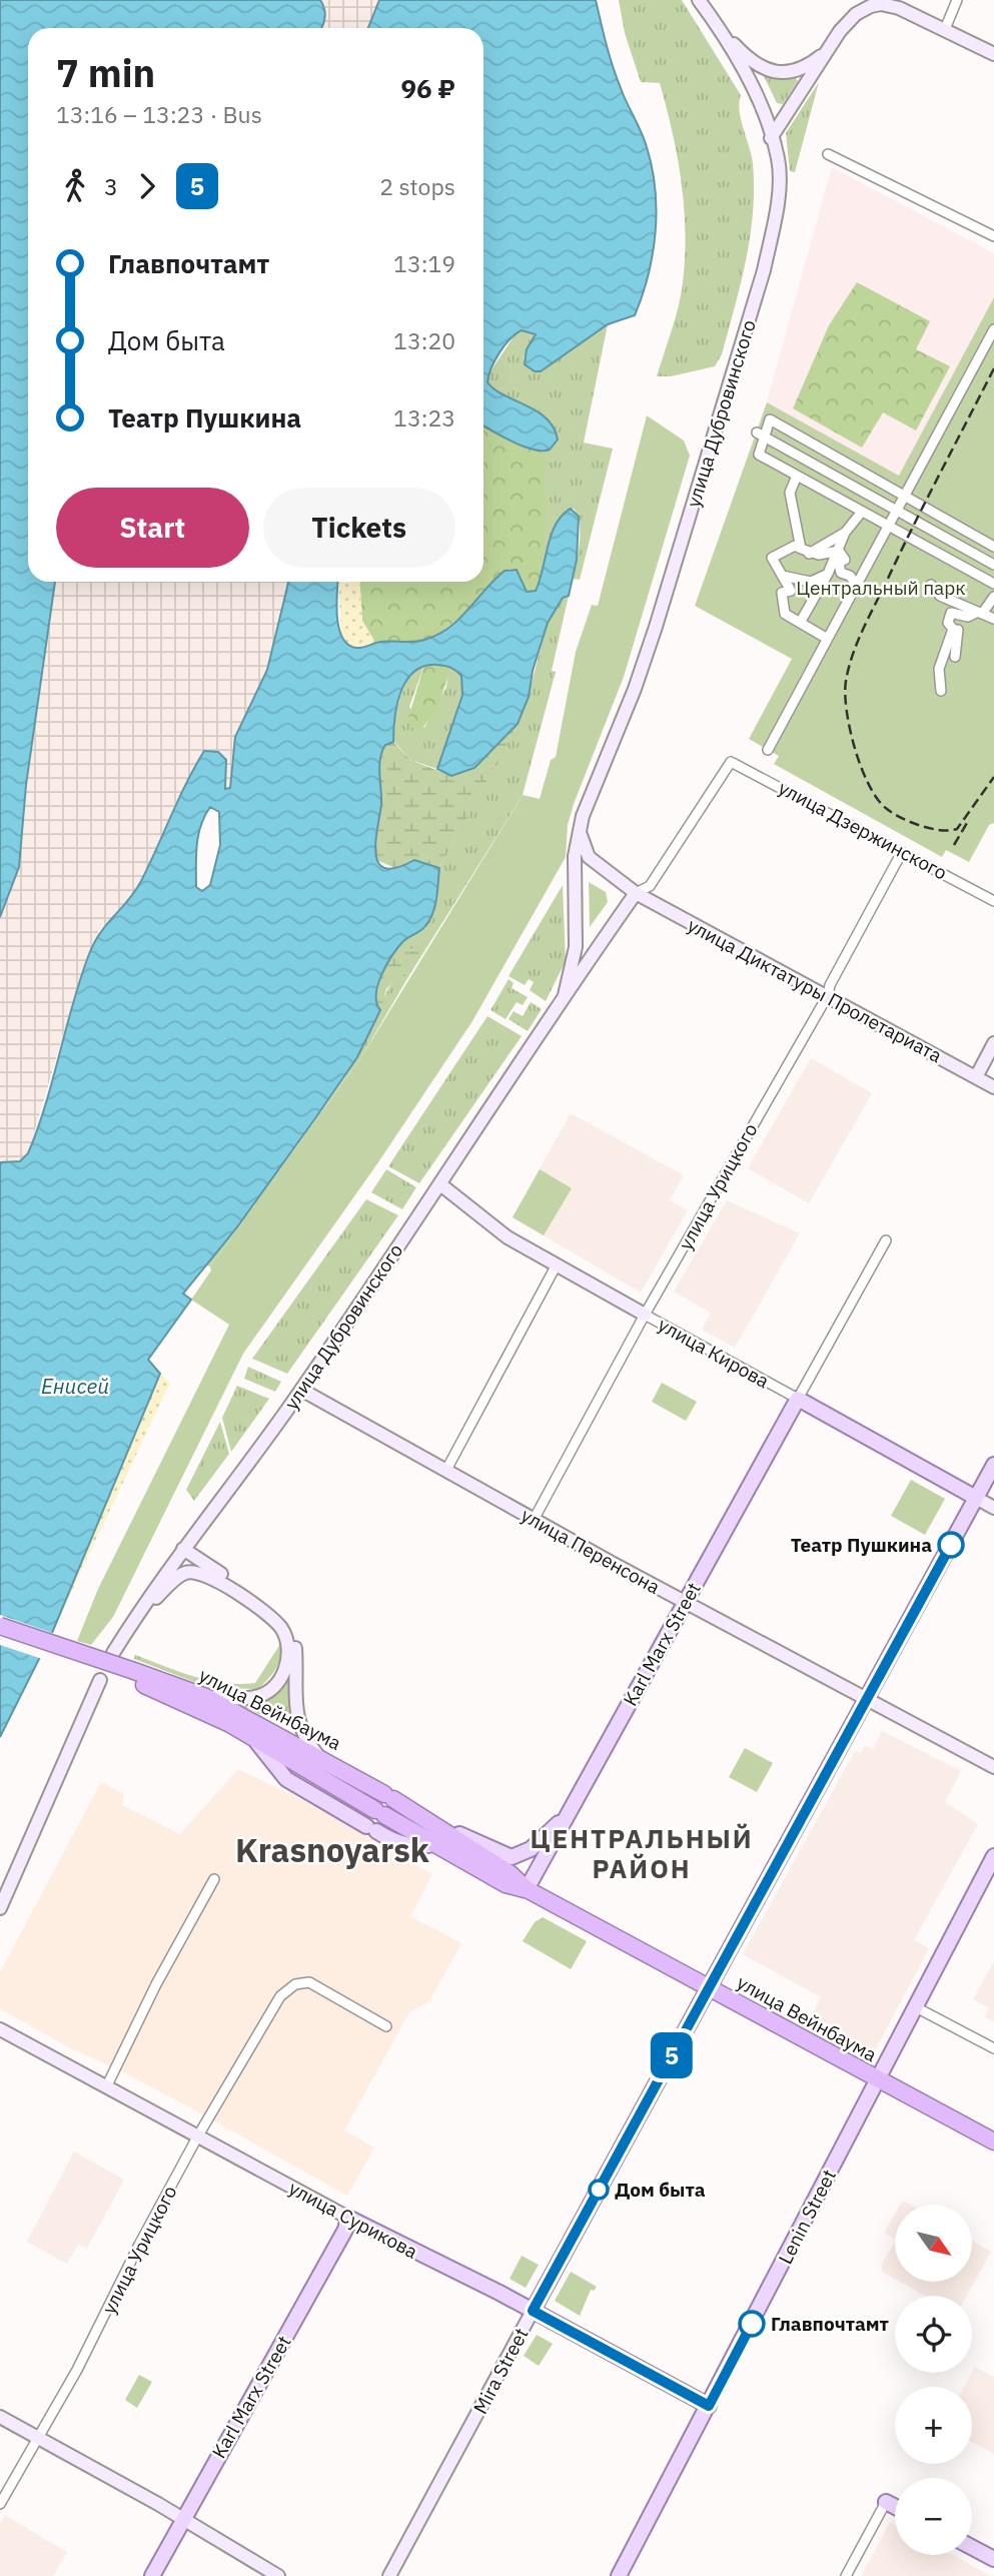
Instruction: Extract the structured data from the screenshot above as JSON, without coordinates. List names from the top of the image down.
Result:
{
  "streets": {
    "highway": ["улица Вейнбаума"],
    "main road": [
      "улица Дубровинского",
      "улица Диктатуры Пролетариата",
      "улица Кирова",
      "улица Перенсона",
      "Karl Marx Street",
      "Lenin Street",
      "улица Сурикова",
      "Mira Street"
    ],
    "street": ["улица Дзержинского", "улица Урицкого"]
  },
  "crossings": [
    ["улица Дубровинского", "улица Дзержинского"],
    ["улица Дубровинского", "улица Диктатуры Пролетариата"],
    ["улица Дубровинского", "улица Кирова"],
    ["улица Дубровинского", "улица Перенсона"],
    ["улица Дзержинского", "улица Урицкого"],
    ["улица Диктатуры Пролетариата", "улица Урицкого"],
    ["улица Урицкого", "улица Кирова"],
    ["улица Урицкого", "улица Перенсона"],
    ["улица Урицкого", "улица Сурикова"],
    ["улица Кирова", "Karl Marx Street"],
    ["улица Кирова", "Mira Street"],
    ["улица Перенсона", "Karl Marx Street"],
    ["улица Перенсона", "Mira Street"],
    ["Karl Marx Street", "улица Вейнбаума"],
    ["Karl Marx Street", "улица Сурикова"],
    ["улица Вейнбаума", "Lenin Street"],
    ["улица Вейнбаума", "Mira Street"],
    ["Lenin Street", "улица Сурикова"],
    ["улица Сурикова", "Mira Street"]
  ],
  "districts": ["ЦЕНТРАЛЬНЫЙ РАЙОН", "Krasnoyarsk"],
  "water": ["Енисей"],
  "parks": ["Центральный парк"],
  "places": ["Театр Пушкина", "Дом быта", "Главпочтамт"],
  "lines": ["bus line 5"],
  "north": "bottom right",
  "page": {
    "on_map": "5",
    "heading": ["7 min", "13:16 – 13:23 · Bus", "96 ₽"],
    "legs": ["3", "5", "2 stops"],
    "list": [
      {
        "name": "Главпочтамт",
        "value": "13:19"
      },
      {
        "name": "Дом быта",
        "value": "13:20"
      },
      {
        "name": "Театр Пушкина",
        "value": "13:23"
      }
    ],
    "buttons": ["Start", "Tickets"],
    "map_buttons": ["+", "−"]
  }
}
